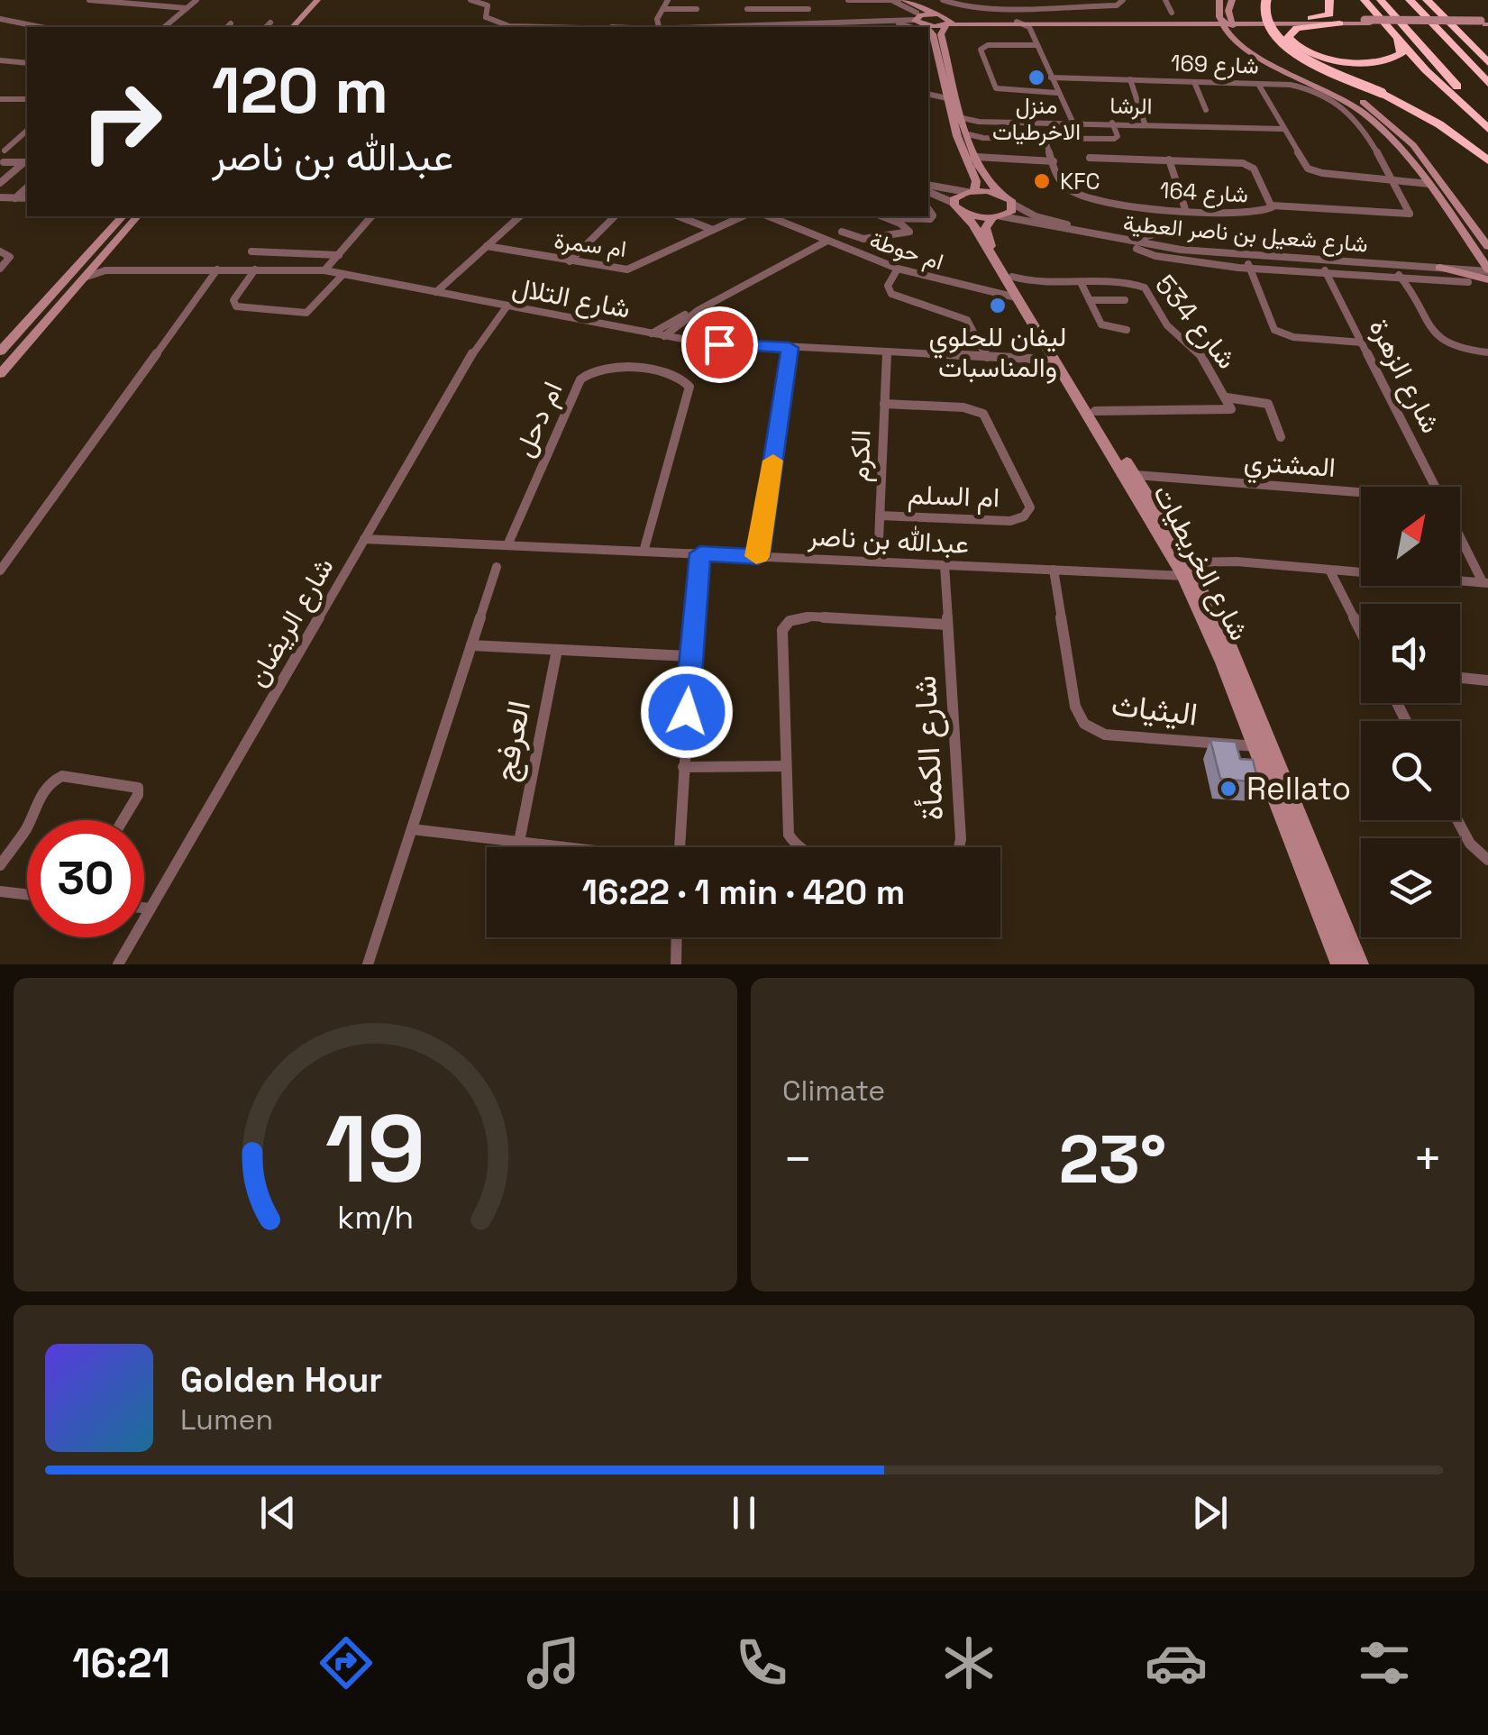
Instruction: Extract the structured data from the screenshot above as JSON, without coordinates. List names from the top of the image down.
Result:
{
  "streets": {
    "street": [
      "شارع 169",
      "الرشا",
      "شارع 164",
      "شارع شعيل بن ناصر العطية",
      "ام سمرة",
      "ام حوطة",
      "شارع التلال",
      "شارع 534",
      "شارع الزهرة",
      "ام دحل",
      "الكرم",
      "المشتري",
      "ام السلم",
      "عبدالله بن ناصر",
      "شارع الخريطيات",
      "شارع الريضان",
      "اليثياث",
      "العرفج",
      "شارع الكمأة"
    ]
  },
  "crossings": [
    ["شارع شعيل بن ناصر العطية", "شارع الخريطيات"],
    ["ام حوطة", "شارع 534"],
    ["ام حوطة", "شارع الخريطيات"],
    ["شارع التلال", "الكرم"],
    ["شارع التلال", "شارع الخريطيات"],
    ["شارع التلال", "شارع الريضان"],
    ["شارع 534", "شارع الخريطيات"],
    ["شارع الزهرة", "عبدالله بن ناصر"],
    ["ام دحل", "عبدالله بن ناصر"],
    ["الكرم", "ام السلم"],
    ["الكرم", "عبدالله بن ناصر"],
    ["المشتري", "شارع الخريطيات"],
    ["عبدالله بن ناصر", "شارع الخريطيات"],
    ["عبدالله بن ناصر", "شارع الريضان"],
    ["عبدالله بن ناصر", "اليثياث"],
    ["عبدالله بن ناصر", "شارع الكمأة"],
    ["شارع الخريطيات", "اليثياث"]
  ],
  "places": [
    "منزل الاخرطيات",
    "KFC",
    "ليفان للحلوي والمناسبات",
    "Rellato"
  ],
  "north": "top right",
  "page": {
    "turn": ["120 m", "عبدالله بن ناصر"],
    "limit": "30",
    "trip": "16:22 · 1 min · 420 m",
    "tile": "Climate",
    "heat": ["−", "23°", "+"],
    "song": ["Golden Hour", "Lumen"],
    "tabs": "16:21",
    "gauge": ["19", "km/h"]
  }
}
